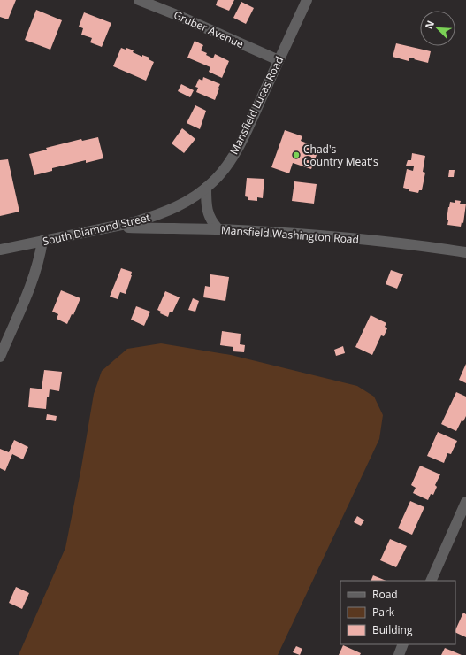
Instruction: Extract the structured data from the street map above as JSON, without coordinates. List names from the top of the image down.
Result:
{
  "streets": {
    "street": [
      "Gruber Avenue",
      "Mansfield Lucas Road",
      "South Diamond Street",
      "Mansfield Washington Road"
    ]
  },
  "crossings": [
    ["Gruber Avenue", "Mansfield Lucas Road"],
    ["Mansfield Lucas Road", "South Diamond Street"],
    ["South Diamond Street", "Mansfield Washington Road"]
  ],
  "places": ["Chad's Country Meat's"],
  "legend": ["Road", "Park", "Building"],
  "north": "top left"
}
